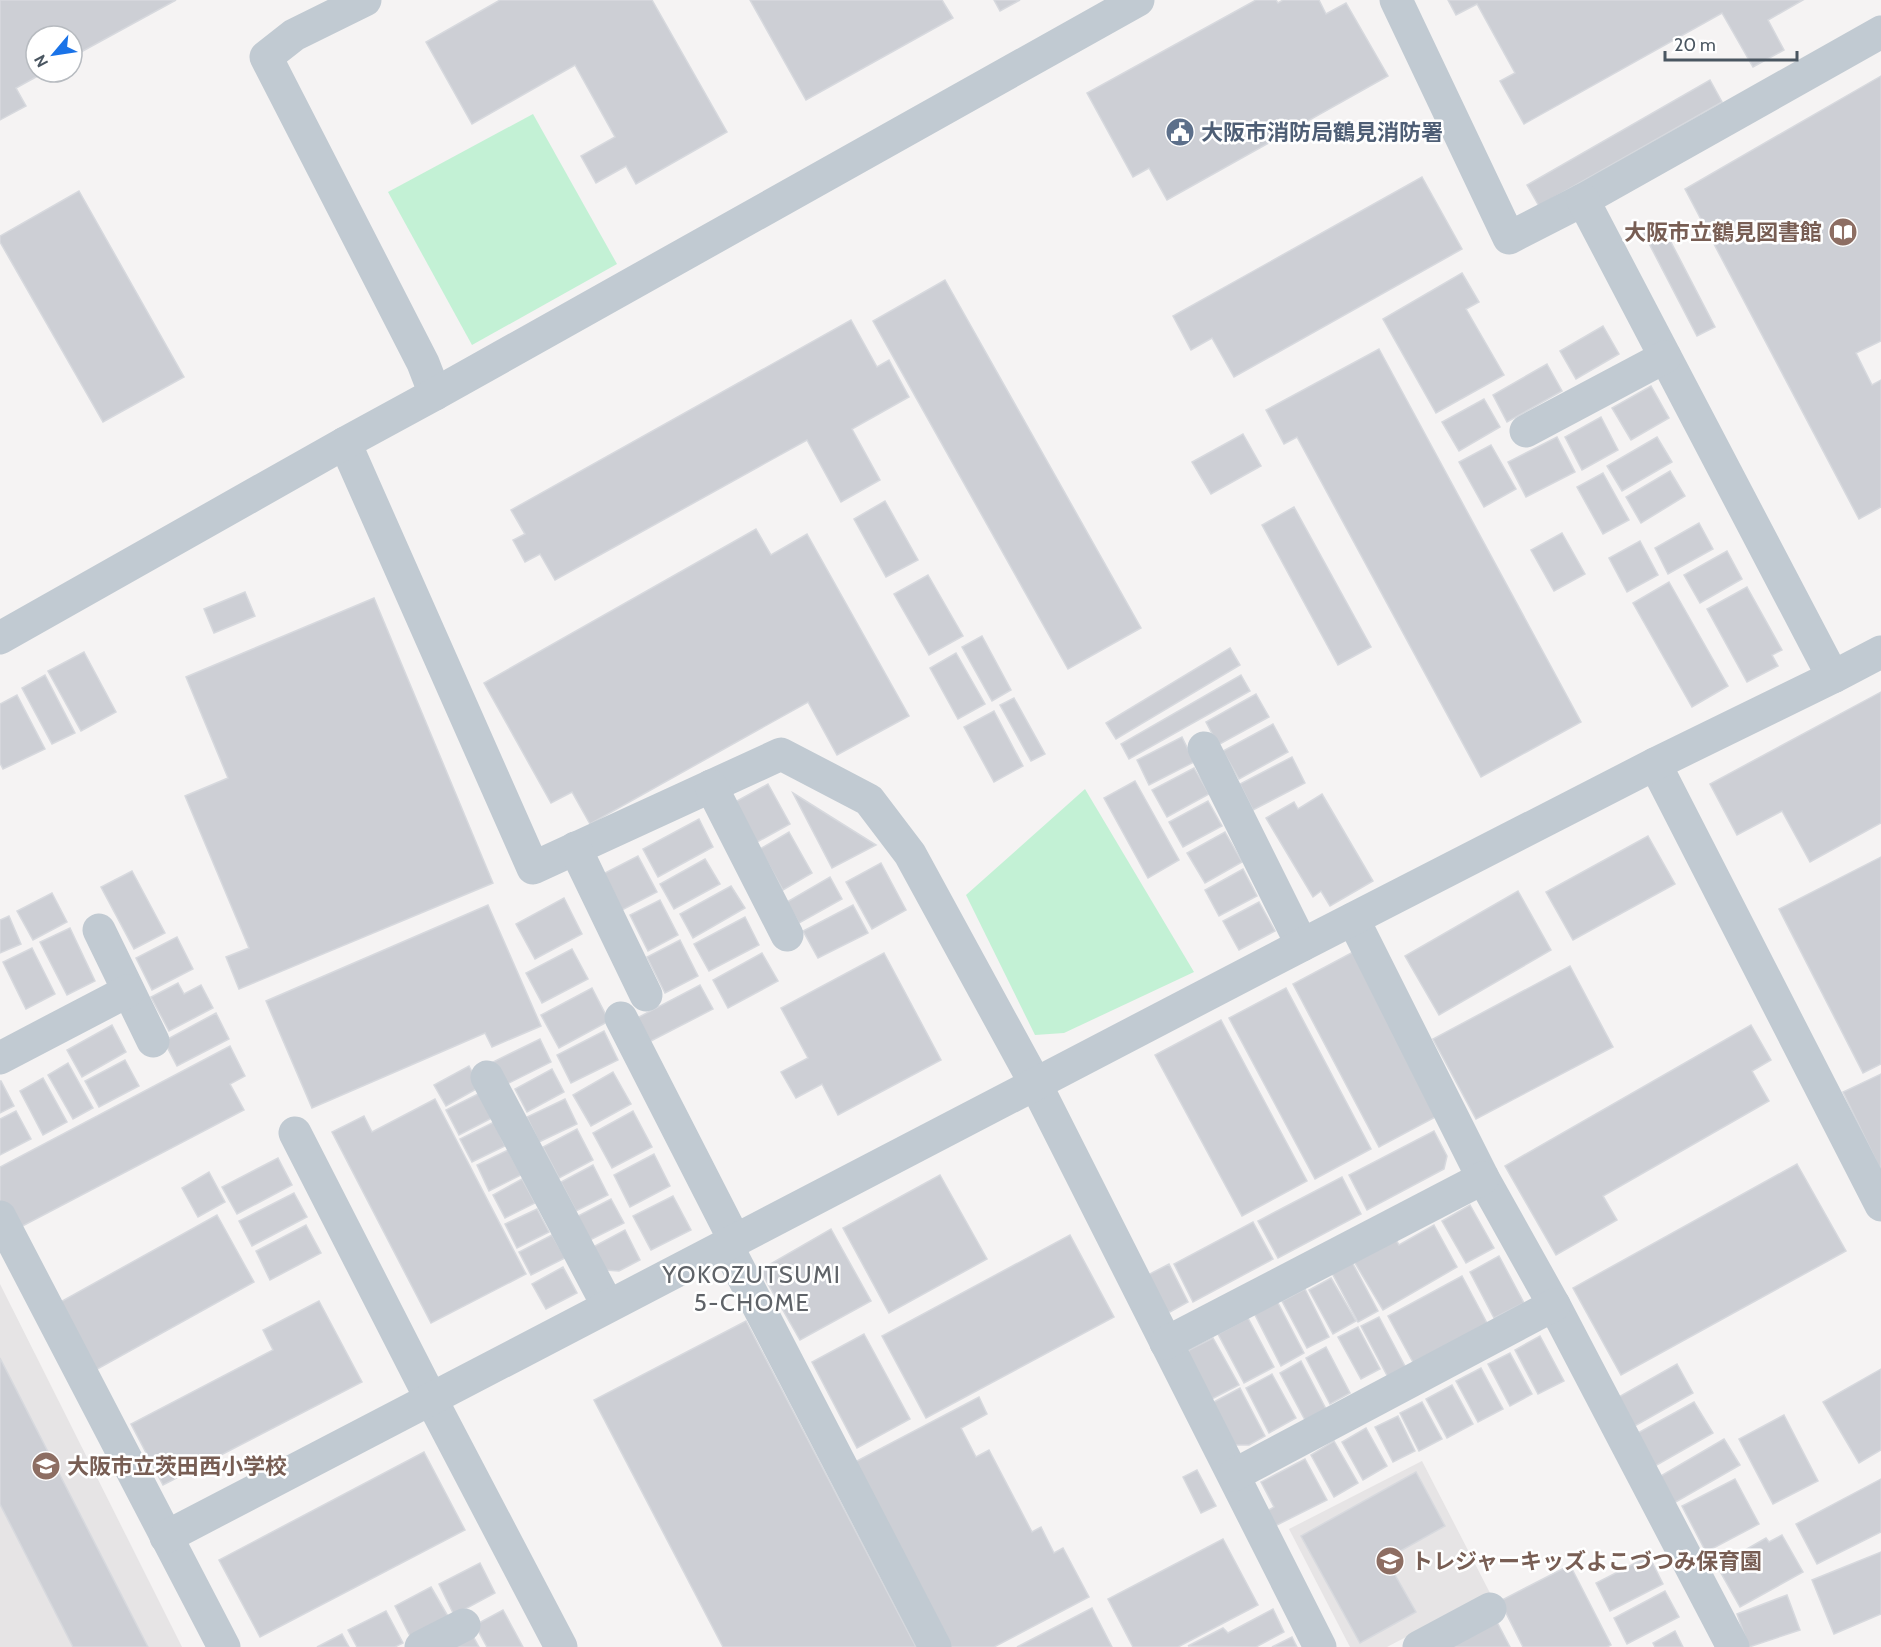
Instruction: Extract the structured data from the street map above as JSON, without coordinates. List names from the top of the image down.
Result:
{
  "districts": ["YOKOZUTSUMI 5-CHOME"],
  "places": {
    "public building": ["大阪市消防局鶴見消防署"],
    "library": ["大阪市立鶴見図書館"],
    "school or university": ["大阪市立茨田西小学校", "トレジャーキッズよこづつみ保育園"]
  },
  "scale_bar": "20 m",
  "north": "bottom left"
}
